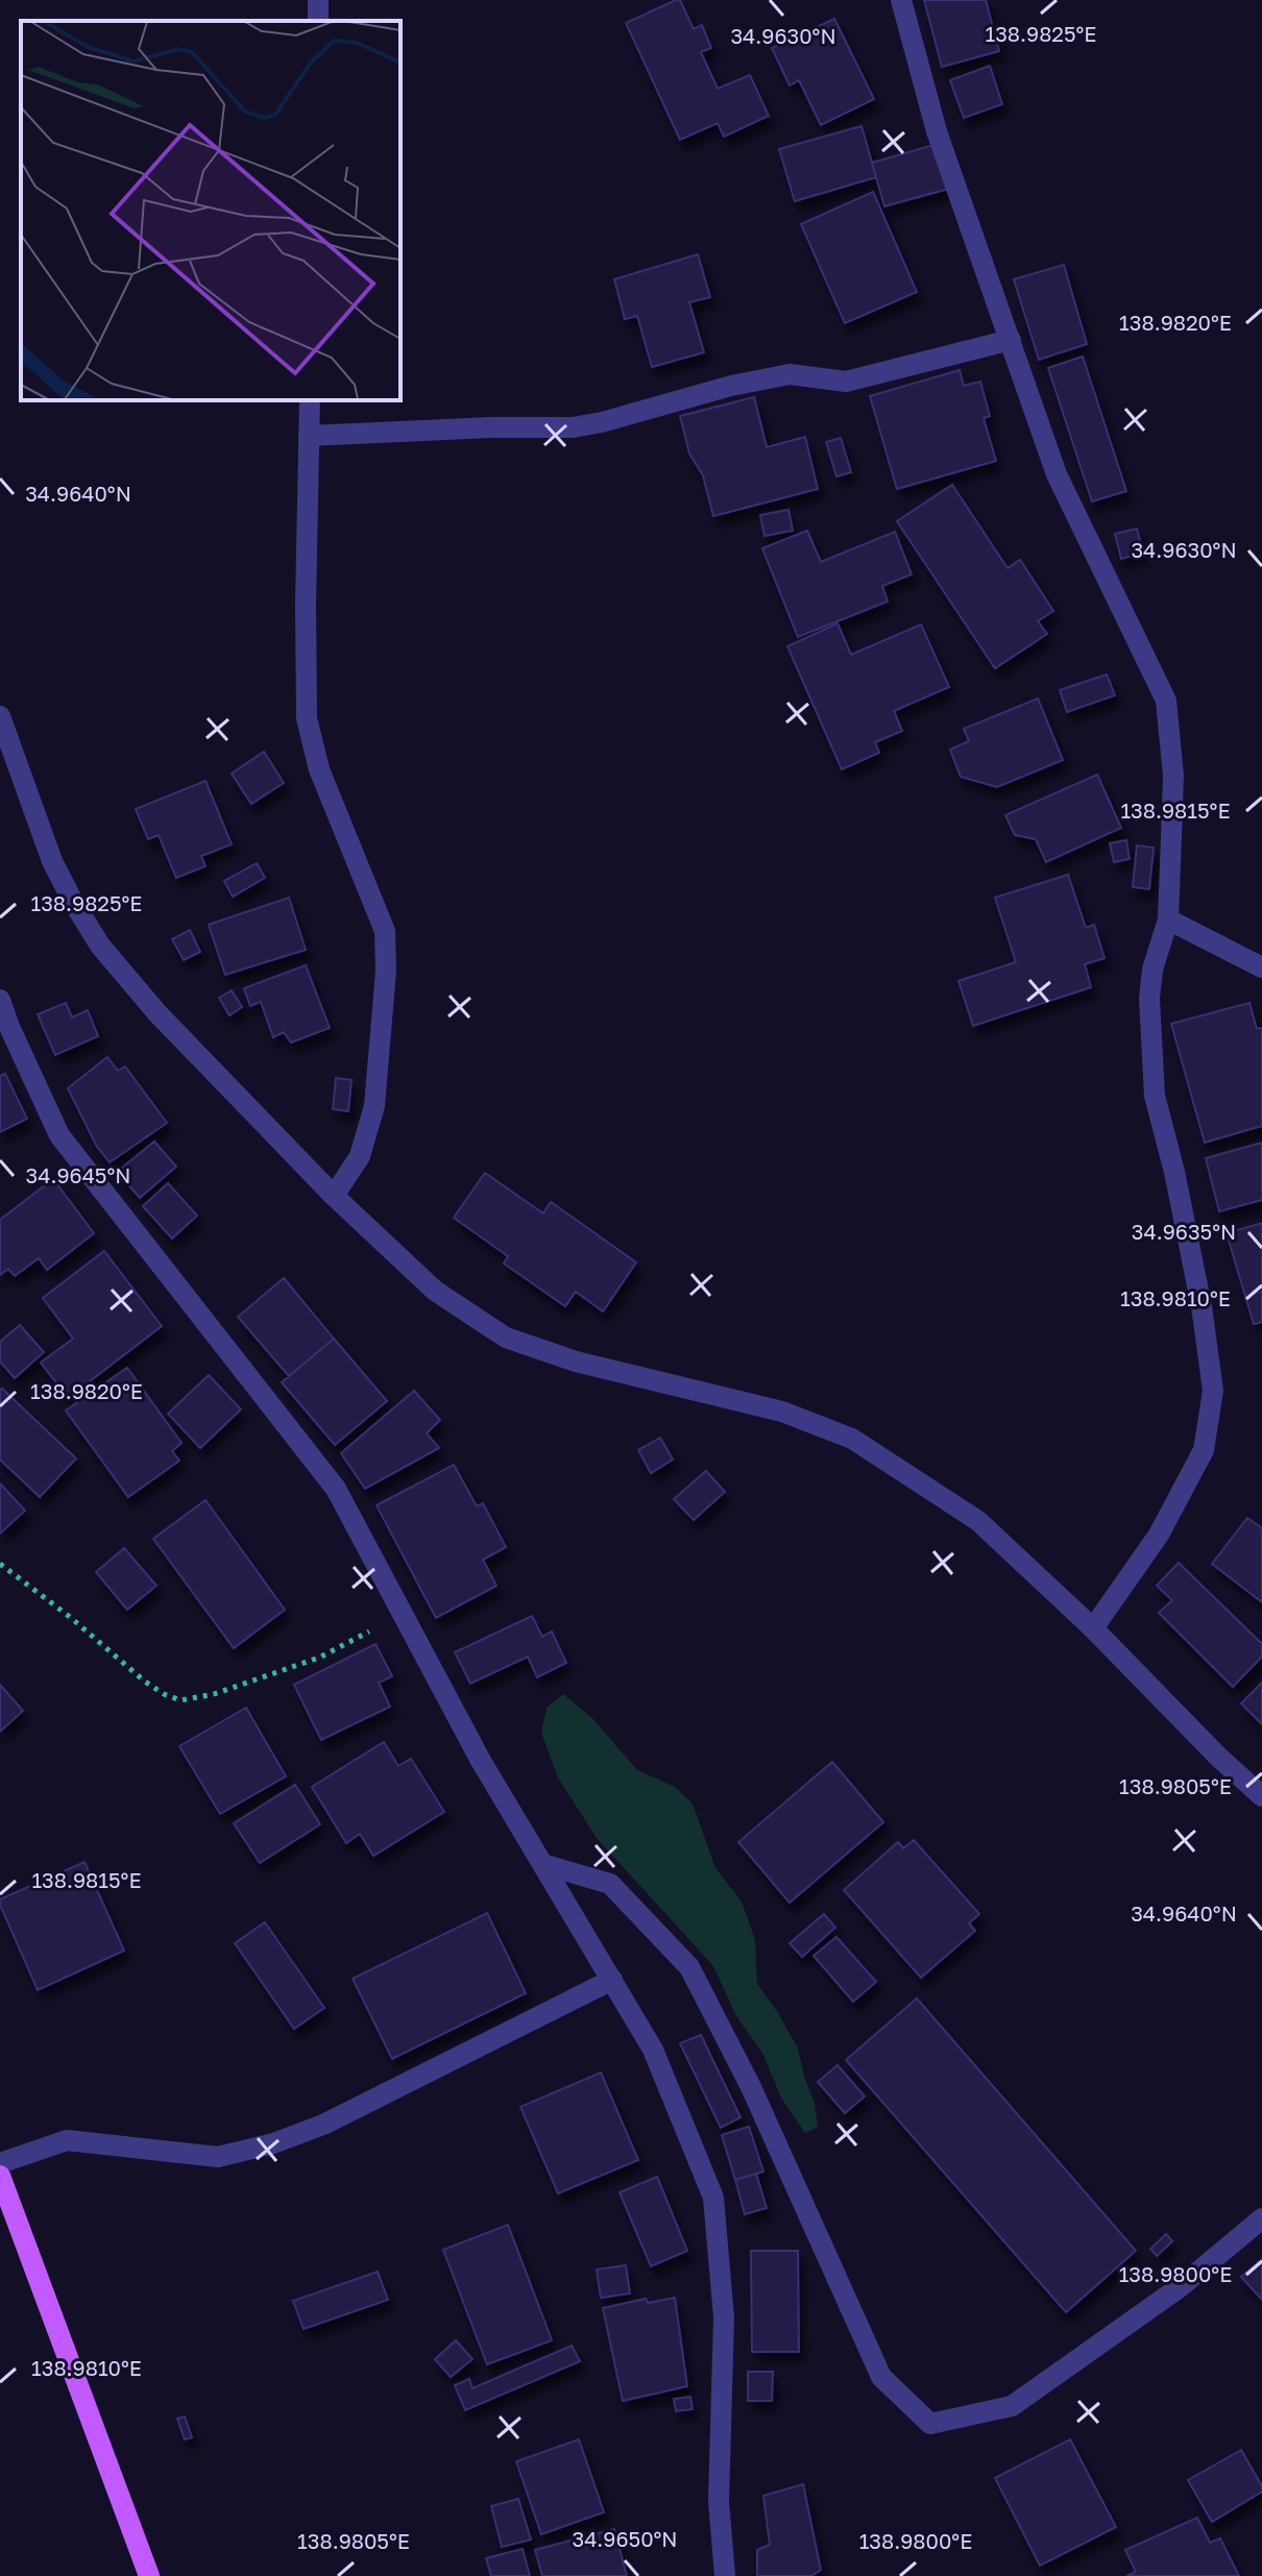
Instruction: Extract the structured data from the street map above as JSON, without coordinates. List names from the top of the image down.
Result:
{
  "coordinates": [
    "138.9825°E",
    "34.9630°N",
    "138.9820°E",
    "34.9640°N",
    "138.9815°E",
    "34.9645°N",
    "34.9635°N",
    "138.9810°E",
    "138.9805°E",
    "138.9800°E",
    "34.9650°N"
  ]
}
